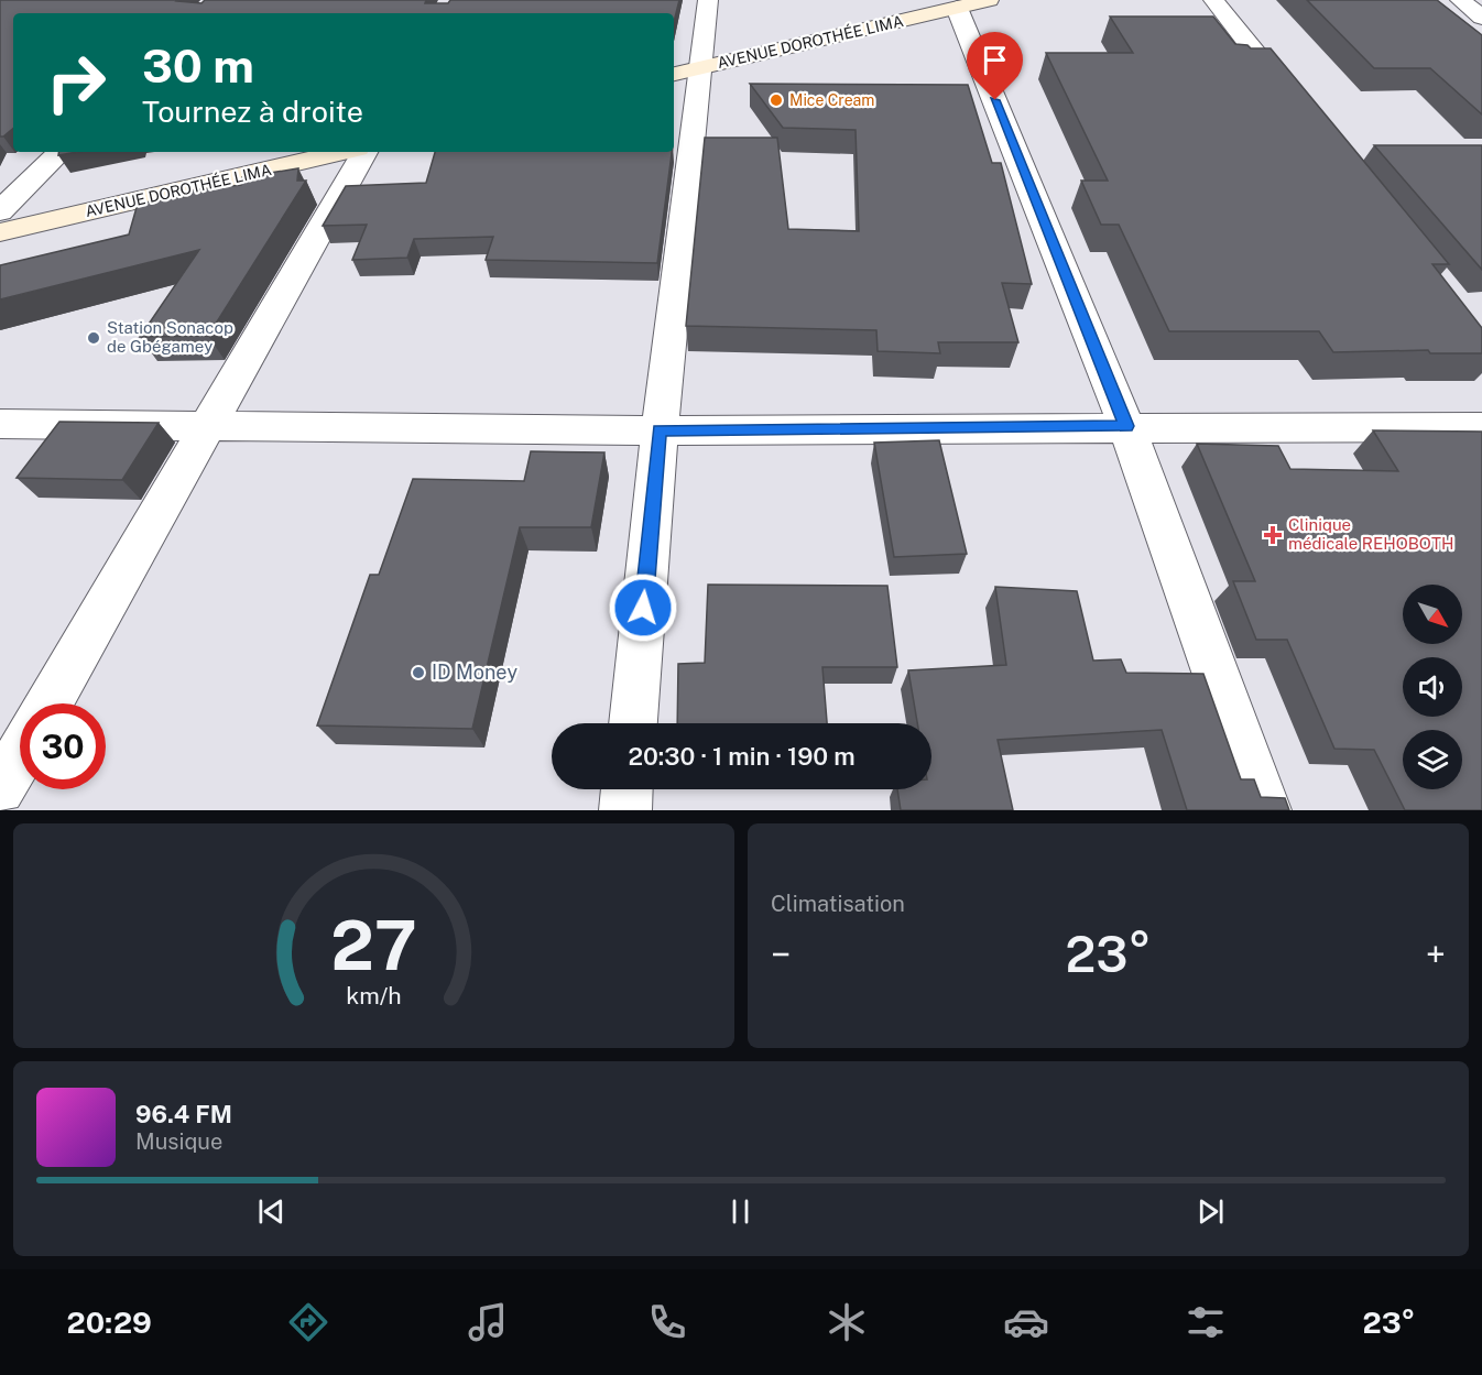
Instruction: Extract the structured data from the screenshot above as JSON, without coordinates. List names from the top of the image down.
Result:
{
  "streets": {
    "main road": ["AVENUE DOROTHÉE LIMA"]
  },
  "places": {
    "other": ["Mice Cream", "Station Sonacop de Gbégamey", "ID Money"],
    "health": ["Clinique médicale REHOBOTH"]
  },
  "north": "bottom right",
  "page": {
    "turn": ["30 m", "Tournez à droite"],
    "limit": "30",
    "trip": "20:30 · 1 min · 190 m",
    "tile": "Climatisation",
    "heat": ["−", "23°", "+"],
    "song": ["96.4 FM", "Musique"],
    "tabs": ["20:29", "23°"],
    "gauge": ["27", "km/h"]
  }
}
